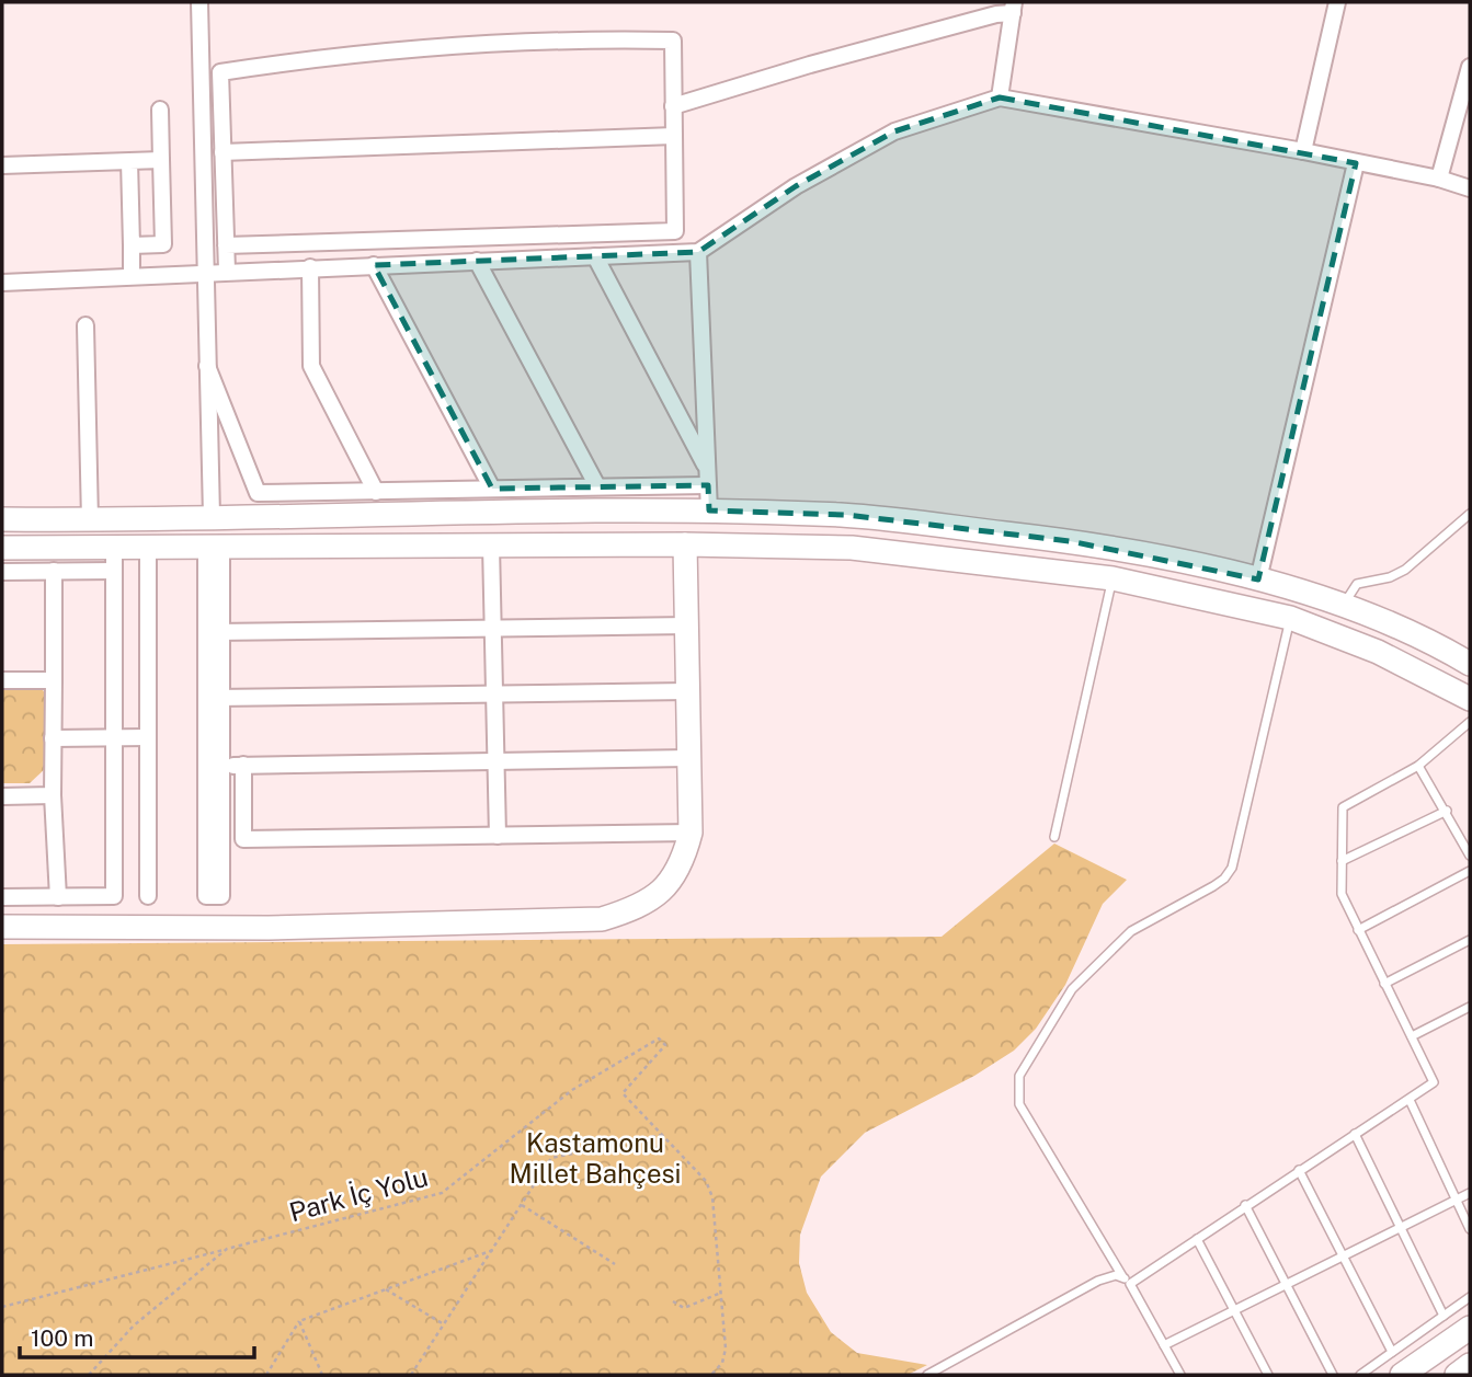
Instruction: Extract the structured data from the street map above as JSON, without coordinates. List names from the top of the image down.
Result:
{
  "streets": {
    "path": ["Park İç Yolu"]
  },
  "parks": ["Kastamonu Millet Bahçesi"],
  "scale_bar": "100 m"
}
